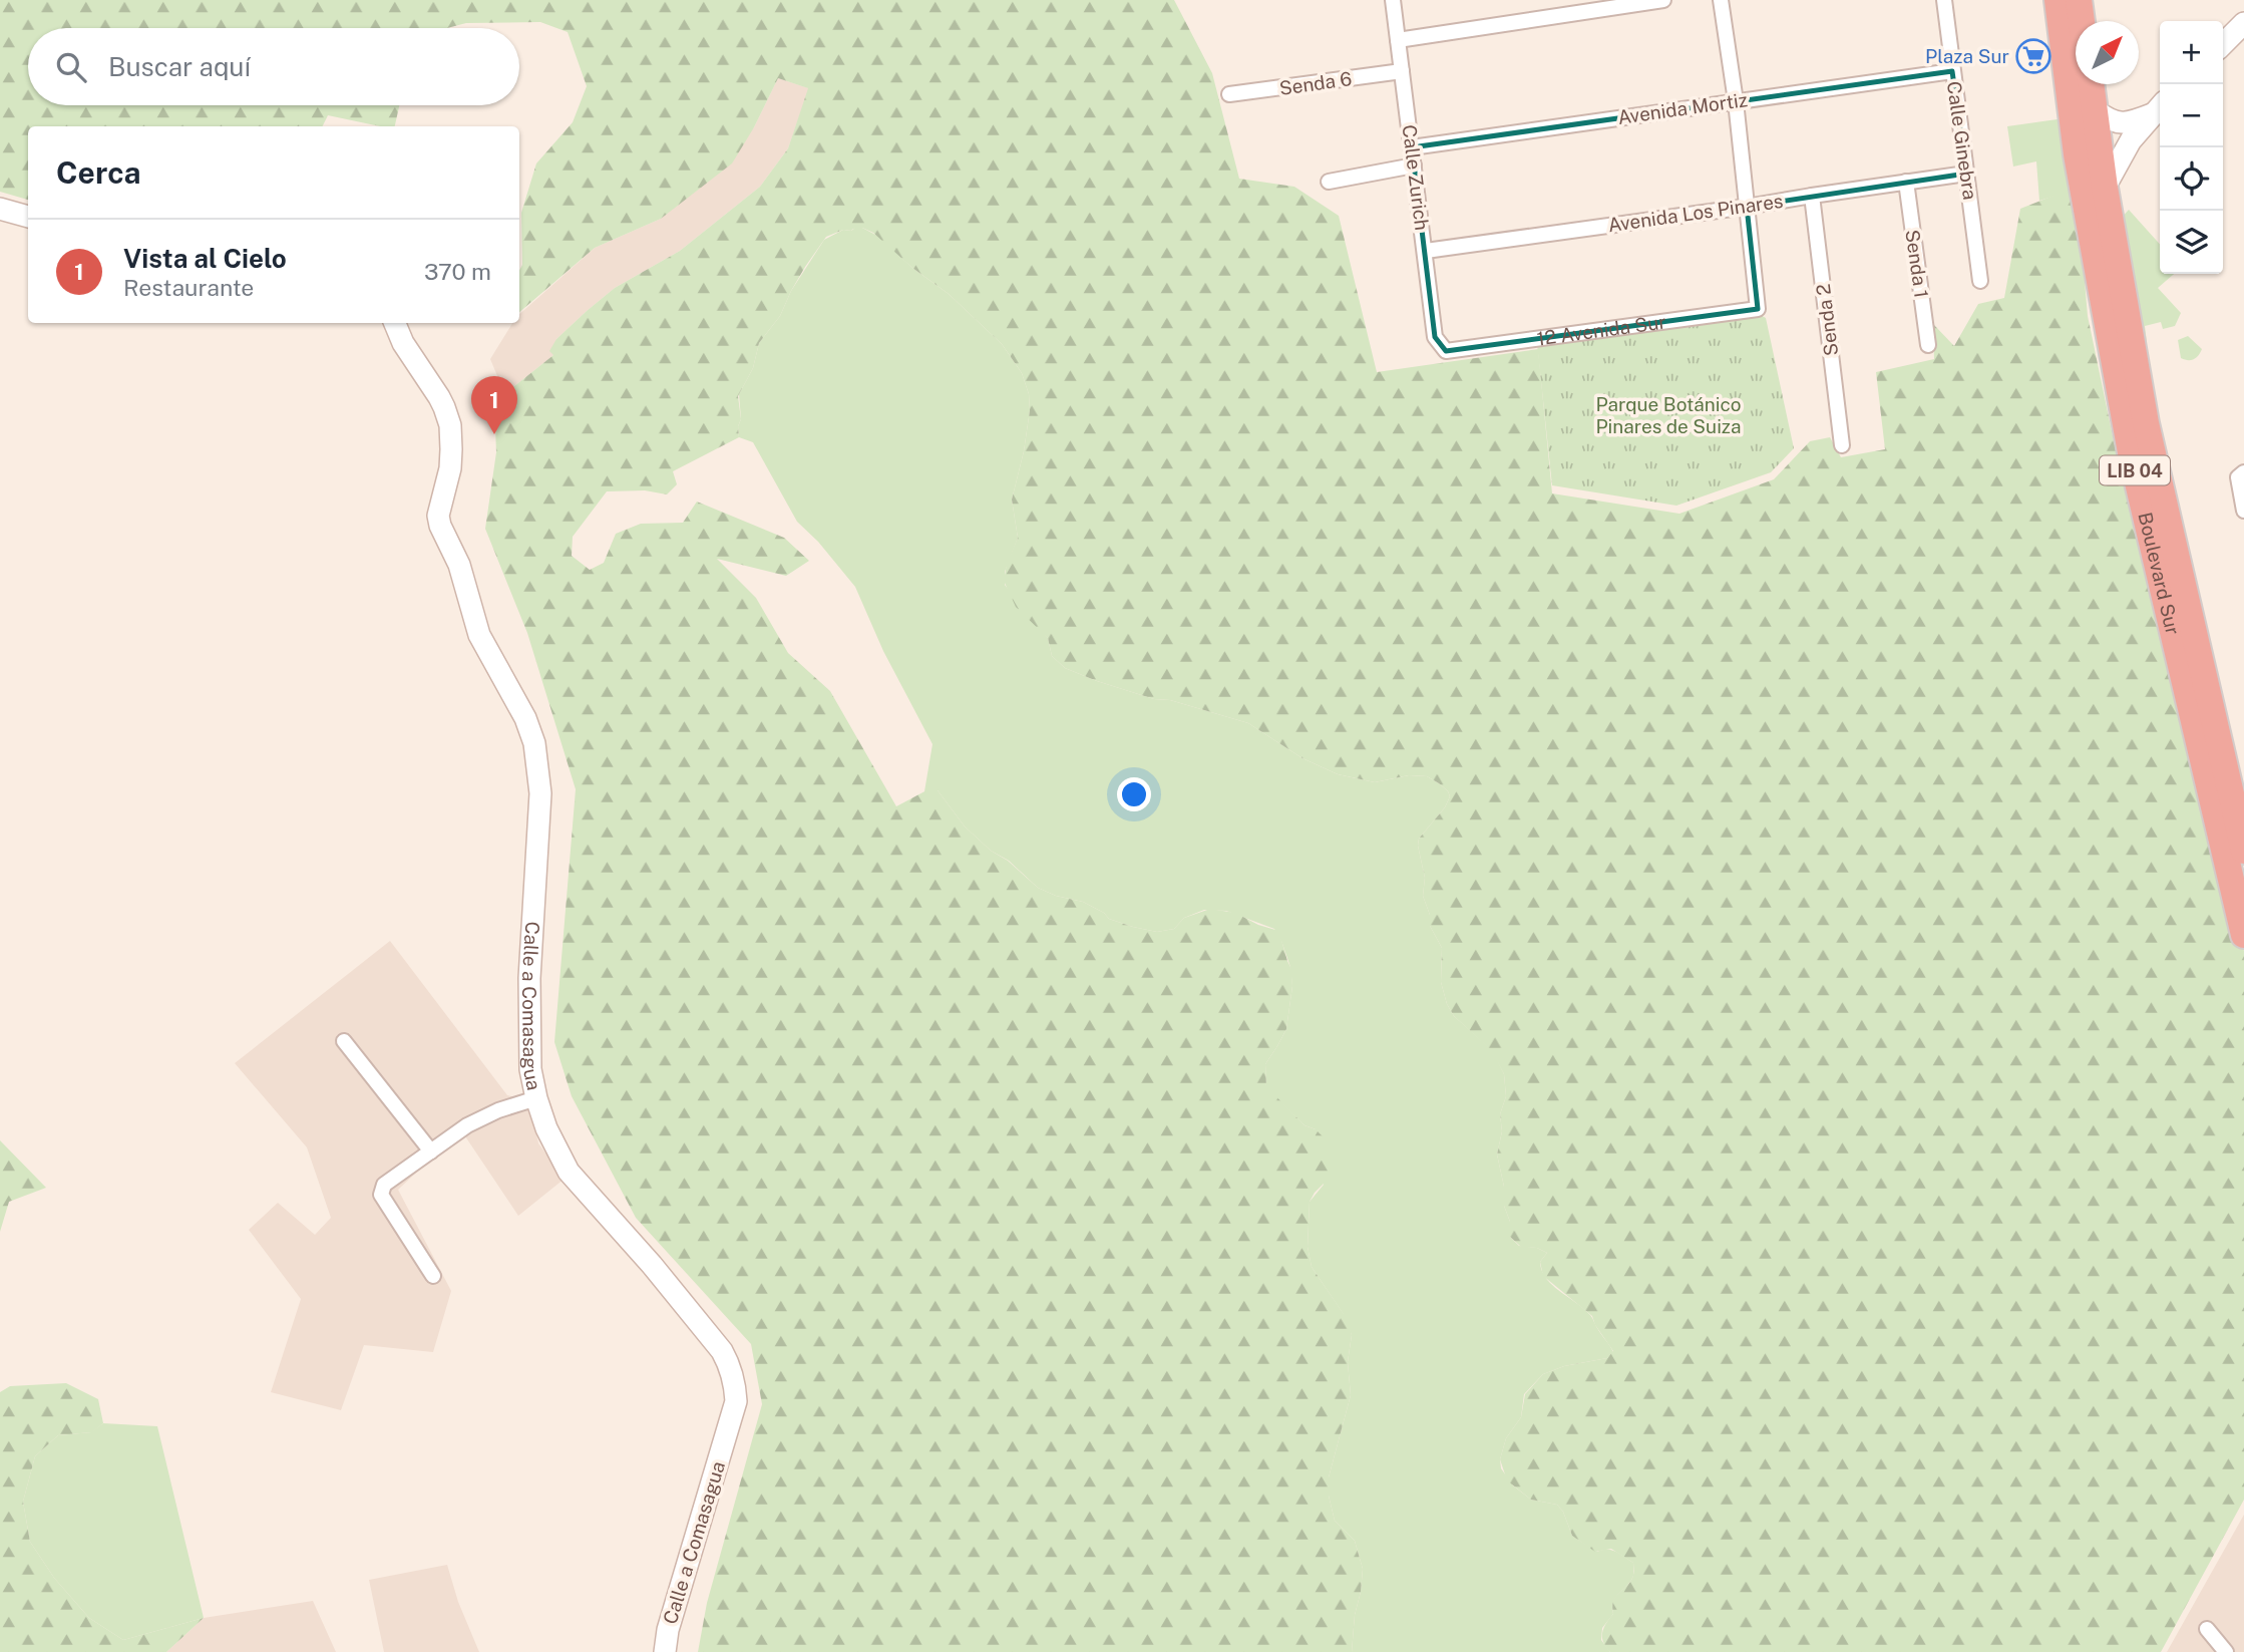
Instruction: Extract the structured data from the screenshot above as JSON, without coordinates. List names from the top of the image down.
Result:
{
  "streets": {
    "highway": ["LIB 04", "Boulevard Sur"],
    "main road": ["Calle a Comasagua"],
    "street": [
      "Senda 6",
      "Avenida Mortiz",
      "Calle Ginebra",
      "Calle Zurich",
      "Avenida Los Pinares",
      "Senda 1",
      "Senda 2",
      "12 Avenida Sur"
    ]
  },
  "crossings": [
    ["Senda 6", "Calle Zurich"],
    ["Avenida Mortiz", "Calle Ginebra"],
    ["Avenida Mortiz", "Calle Zurich"],
    ["Calle Ginebra", "Avenida Los Pinares"],
    ["Calle Zurich", "Avenida Los Pinares"],
    ["Calle Zurich", "12 Avenida Sur"],
    ["Avenida Los Pinares", "Senda 1"],
    ["Avenida Los Pinares", "Senda 2"],
    ["Avenida Los Pinares", "12 Avenida Sur"]
  ],
  "parks": ["Parque Botánico Pinares de Suiza"],
  "places": {
    "supermarket": ["Plaza Sur"]
  },
  "north": "top right",
  "page": {
    "map_buttons": ["+", "−"],
    "search": "Buscar aquí",
    "heading": "Cerca",
    "list": [
      {
        "mark": "1",
        "name": "Vista al Cielo",
        "note": "Restaurante",
        "value": "370 m"
      }
    ],
    "pins": "1"
  }
}
